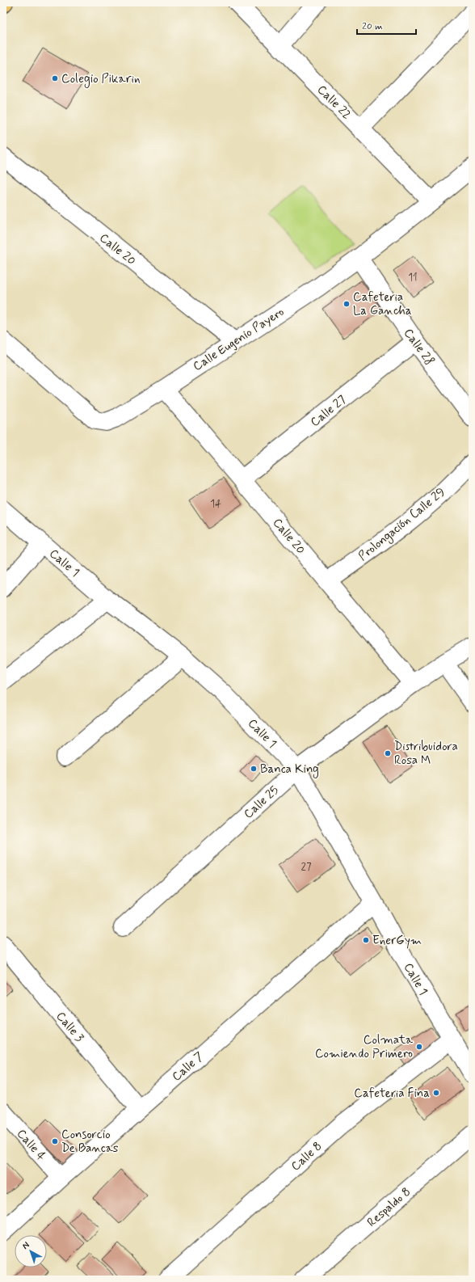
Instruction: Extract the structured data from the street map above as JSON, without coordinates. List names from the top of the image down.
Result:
{
  "streets": {
    "street": [
      "Calle 22",
      "Calle 20",
      "Calle Eugenio Payero",
      "Calle 28",
      "Calle 27",
      "Prolongación Calle 29",
      "Calle 1",
      "Calle 25",
      "Calle 3",
      "Calle 7",
      "Calle 4",
      "Calle 8",
      "Respaldo 8"
    ]
  },
  "crossings": [
    ["Calle 22", "Calle Eugenio Payero"],
    ["Calle 20", "Calle Eugenio Payero"],
    ["Calle 20", "Calle 27"],
    ["Calle 20", "Prolongación Calle 29"],
    ["Calle 20", "Calle 25"],
    ["Calle Eugenio Payero", "Calle 28"],
    ["Calle 28", "Calle 27"],
    ["Calle 1", "Calle 25"],
    ["Calle 1", "Calle 7"],
    ["Calle 1", "Calle 8"],
    ["Calle 3", "Calle 7"],
    ["Calle 7", "Calle 4"]
  ],
  "places": [
    "Colegio Pikarin",
    "Cafeteria La Gancha",
    "Distribuidora Rosa M",
    "Banca King",
    "EnerGym",
    "Colmata Comiendo Primero",
    "Cafeteria Fina",
    "Consorcio De Bancas"
  ],
  "house_numbers": ["11", "14", "27"],
  "scale_bar": "20 m",
  "north": "top left"
}
